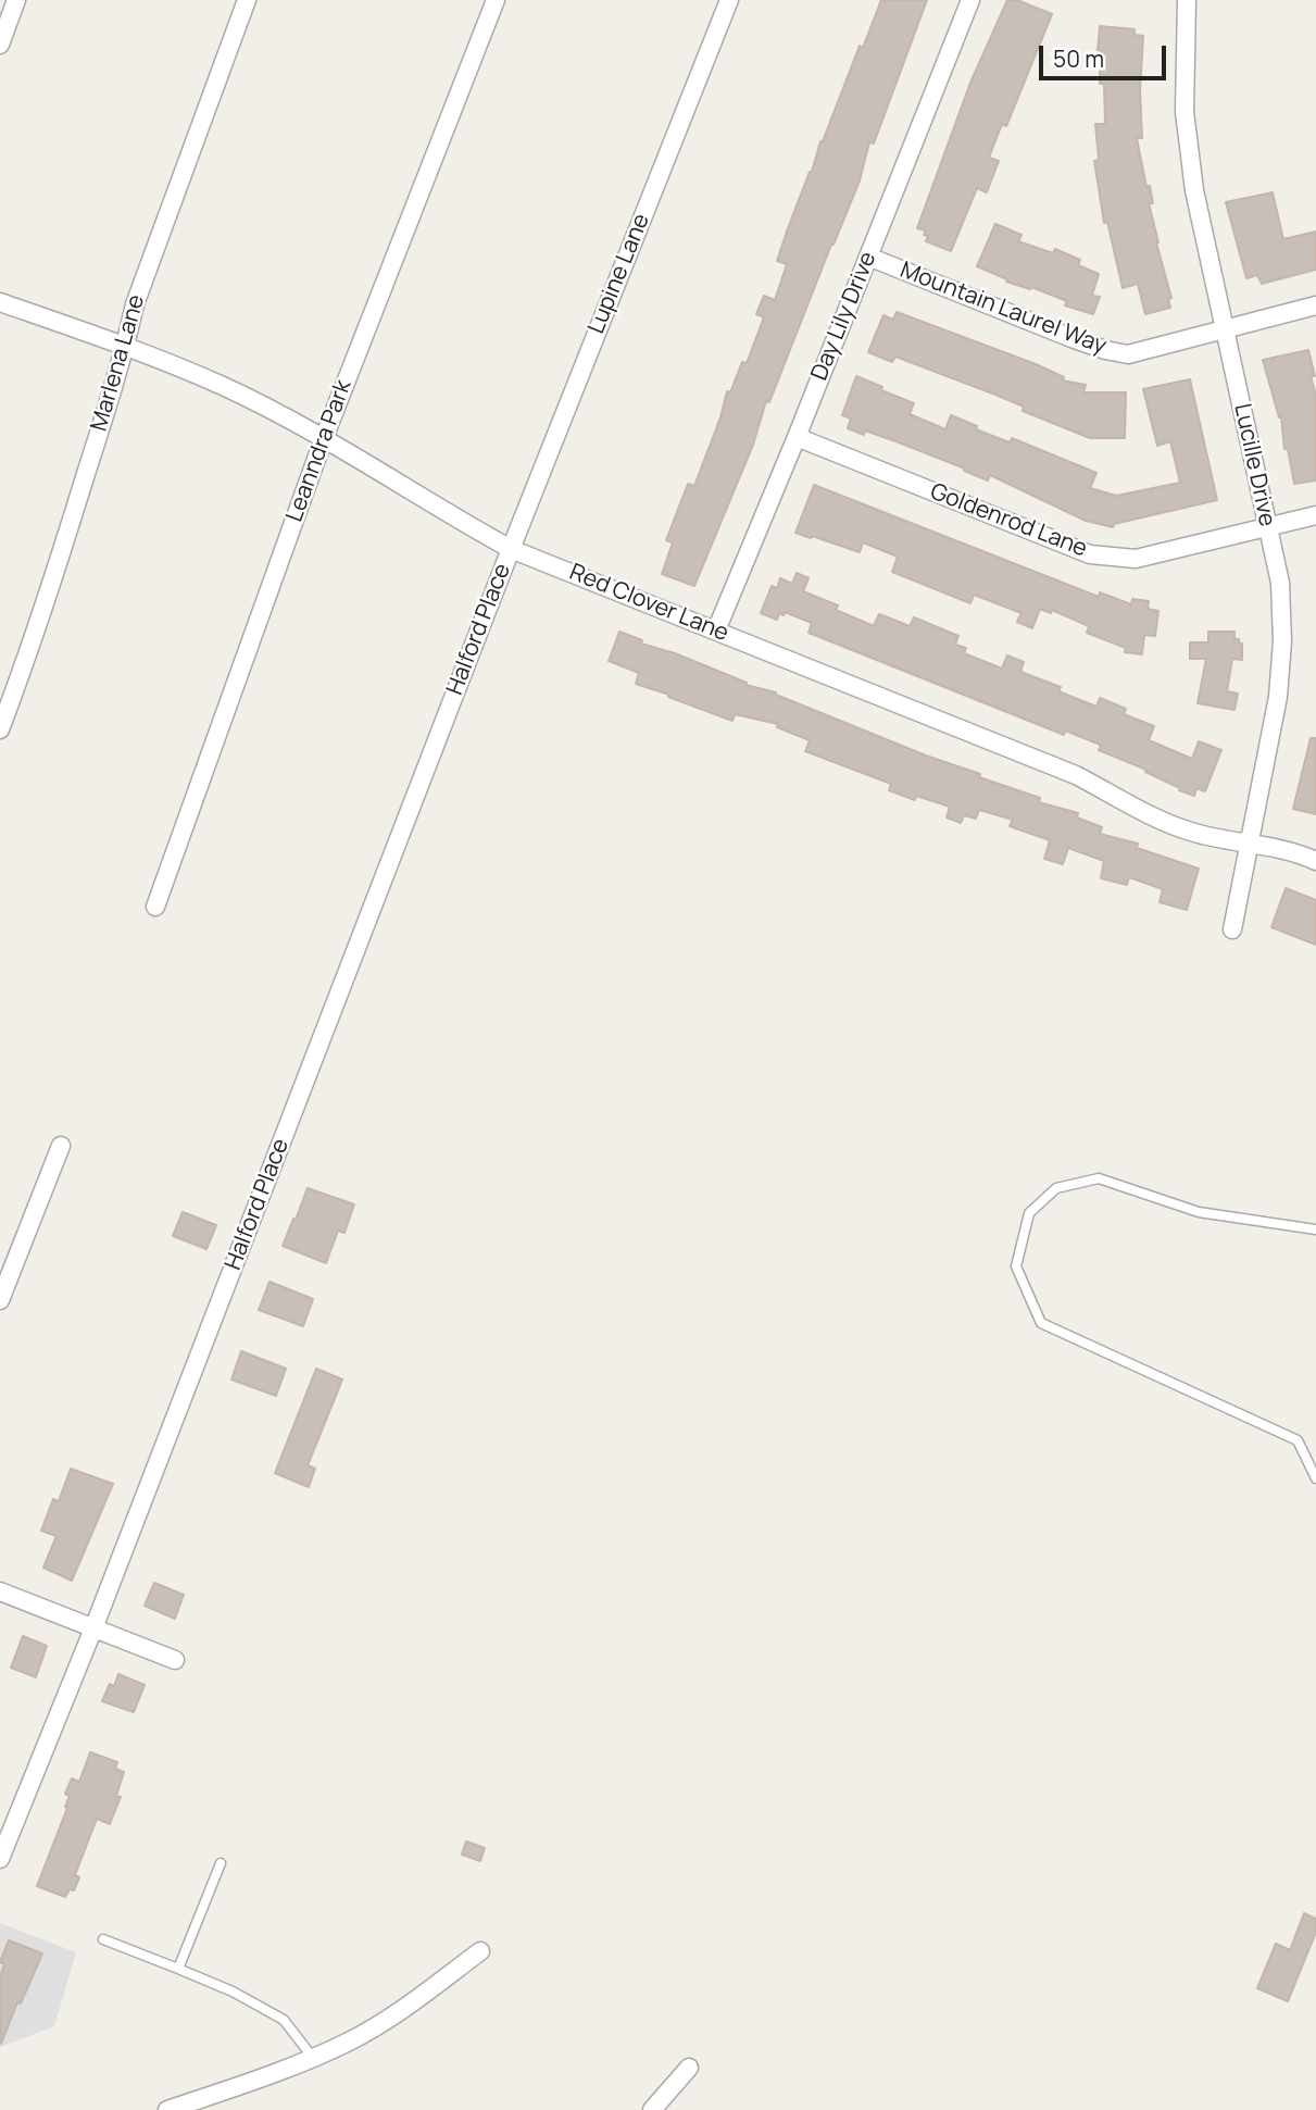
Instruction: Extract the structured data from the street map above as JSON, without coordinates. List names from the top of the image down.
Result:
{
  "streets": {
    "street": [
      "Lupine Lane",
      "Mountain Laurel Way",
      "Day Lily Drive",
      "Marlena Lane",
      "Leanndra Park",
      "Lucille Drive",
      "Goldenrod Lane",
      "Red Clover Lane",
      "Halford Place"
    ]
  },
  "crossings": [
    ["Lupine Lane", "Red Clover Lane"],
    ["Lupine Lane", "Halford Place"],
    ["Mountain Laurel Way", "Day Lily Drive"],
    ["Mountain Laurel Way", "Lucille Drive"],
    ["Day Lily Drive", "Goldenrod Lane"],
    ["Day Lily Drive", "Red Clover Lane"],
    ["Marlena Lane", "Red Clover Lane"],
    ["Leanndra Park", "Red Clover Lane"],
    ["Lucille Drive", "Goldenrod Lane"],
    ["Lucille Drive", "Red Clover Lane"],
    ["Red Clover Lane", "Halford Place"]
  ],
  "scale_bar": "50 m"
}
